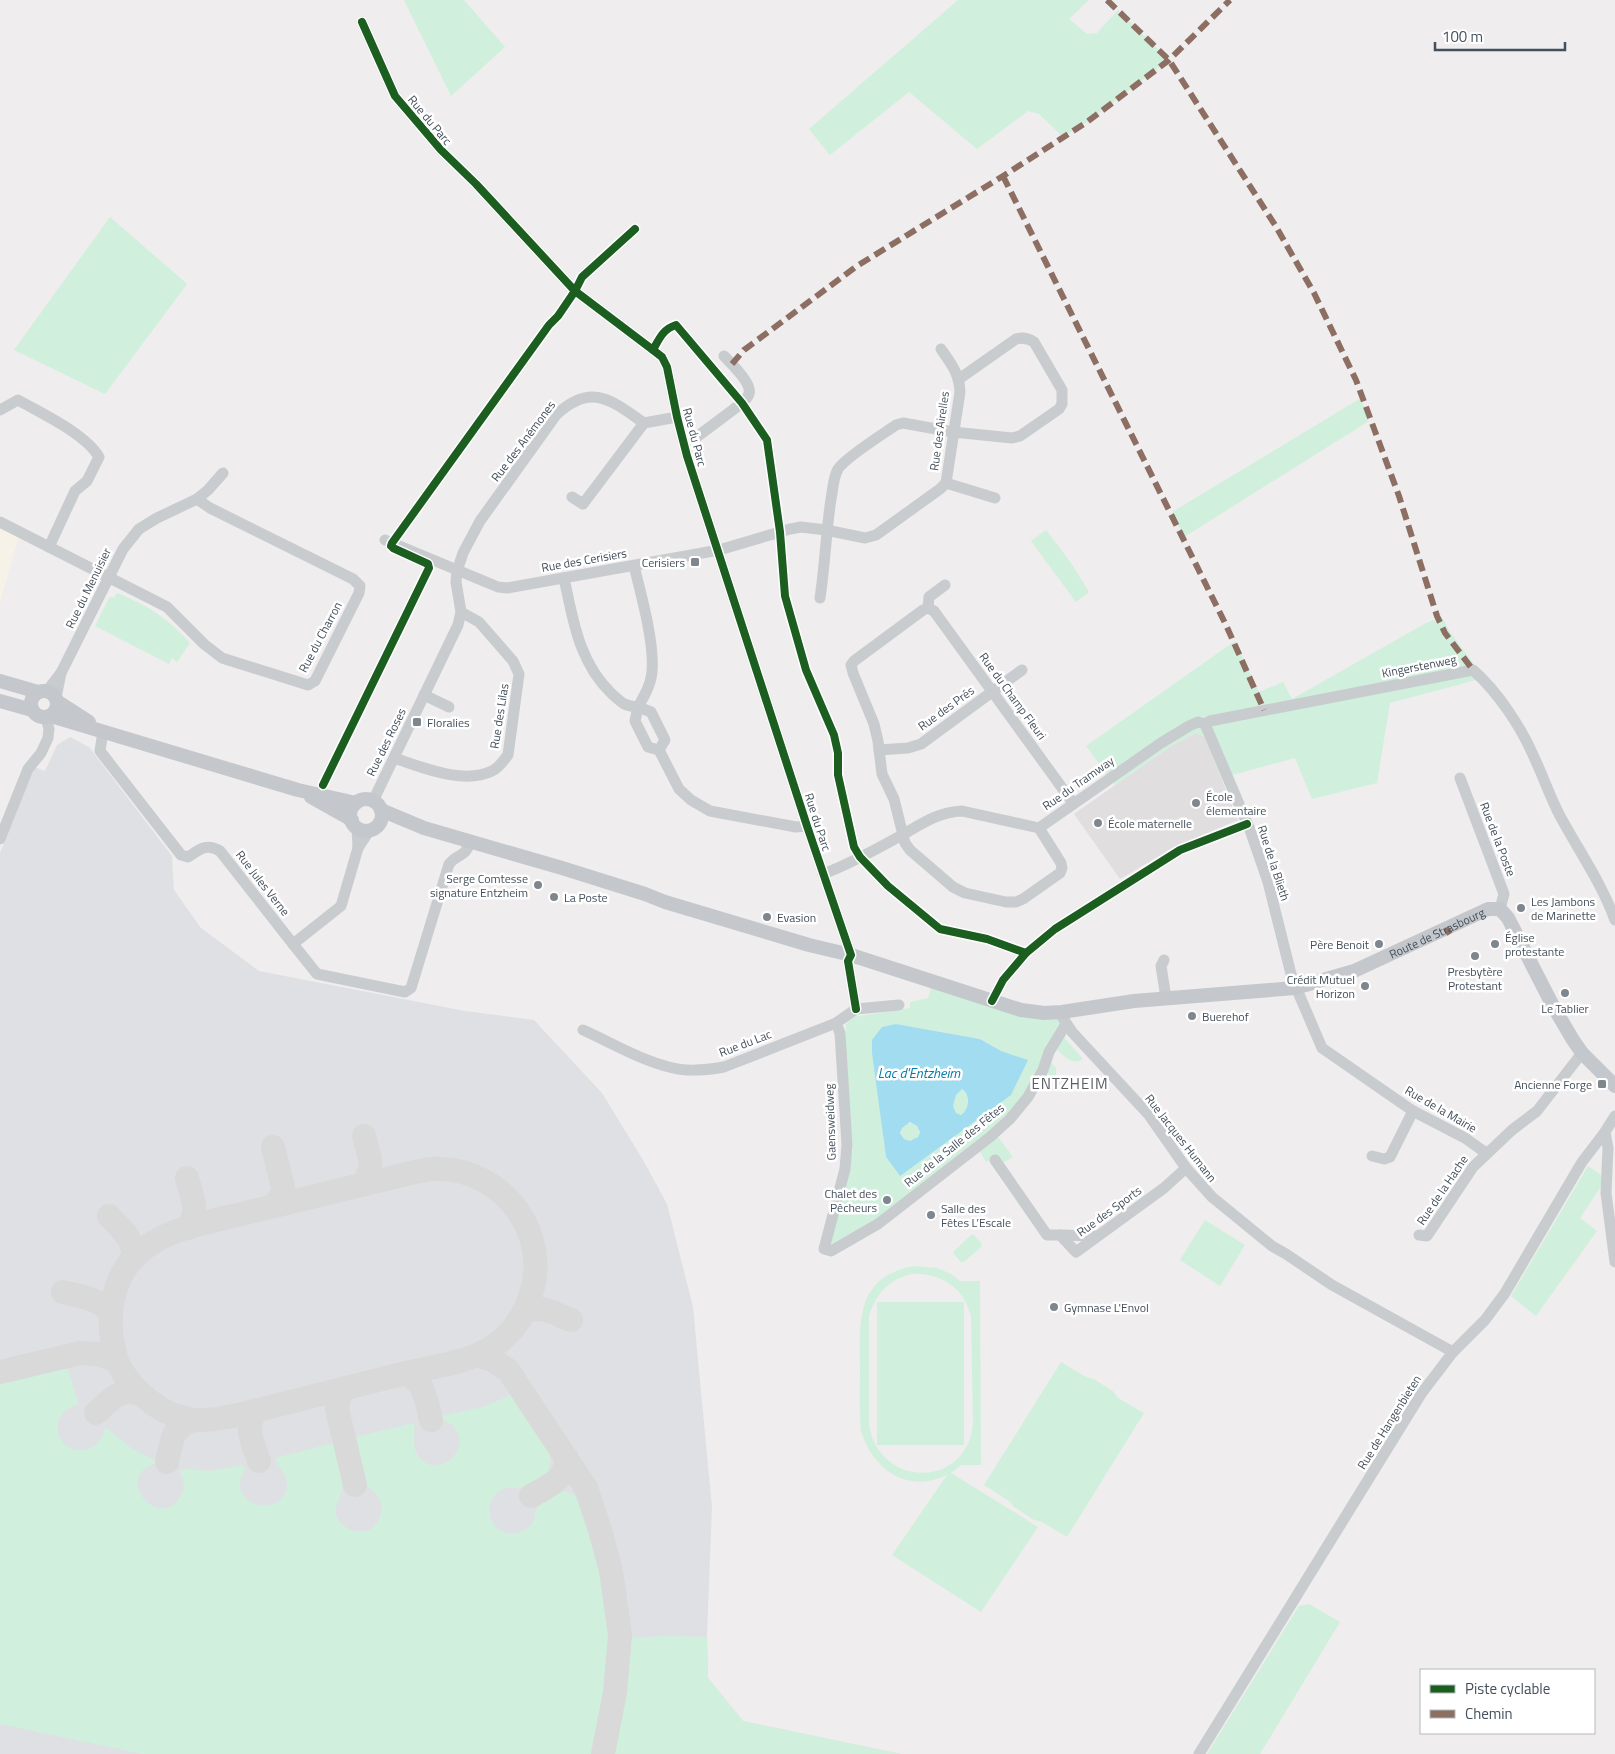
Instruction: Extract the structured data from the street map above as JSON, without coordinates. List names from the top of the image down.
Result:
{
  "streets": {
    "main road": ["Route de Strasbourg"],
    "street": [
      "Rue du Parc",
      "Rue des Airelles",
      "Rue des Anémones",
      "Rue des Cerisiers",
      "Rue du Menuisier",
      "Rue du Charron",
      "Kingerstenweg",
      "Rue du Champ Fleuri",
      "Rue des Prés",
      "Rue des Lilas",
      "Rue des Roses",
      "Rue du Tramway",
      "Rue de la Poste",
      "Rue de la Blieth",
      "Rue Jules Verne",
      "Rue du Lac",
      "Rue de la Mairie",
      "Gaensweidweg",
      "Rue Jacques Humann",
      "Rue de la Salle des Fêtes",
      "Rue de la Hache",
      "Rue des Sports",
      "Rue de Hangenbieten"
    ]
  },
  "crossings": [
    ["Rue du Parc", "Rue des Airelles"],
    ["Rue du Parc", "Rue des Cerisiers"],
    ["Rue du Parc", "Rue du Tramway"],
    ["Rue du Parc", "Route de Strasbourg"],
    ["Rue des Airelles", "Rue des Cerisiers"],
    ["Rue des Anémones", "Rue des Cerisiers"],
    ["Rue des Anémones", "Rue des Roses"],
    ["Rue des Cerisiers", "Rue des Roses"],
    ["Rue du Menuisier", "Rue du Charron"],
    ["Kingerstenweg", "Rue du Tramway"],
    ["Kingerstenweg", "Rue de la Blieth"],
    ["Rue du Champ Fleuri", "Rue des Prés"],
    ["Rue du Champ Fleuri", "Rue du Tramway"],
    ["Rue des Lilas", "Rue des Roses"],
    ["Rue du Tramway", "Rue de la Blieth"],
    ["Rue de la Poste", "Route de Strasbourg"],
    ["Rue de la Blieth", "Route de Strasbourg"],
    ["Rue de la Blieth", "Rue de la Mairie"],
    ["Route de Strasbourg", "Rue de la Mairie"],
    ["Route de Strasbourg", "Rue Jacques Humann"],
    ["Route de Strasbourg", "Rue de la Salle des Fêtes"],
    ["Rue du Lac", "Gaensweidweg"],
    ["Rue de la Mairie", "Rue de la Hache"],
    ["Gaensweidweg", "Rue de la Salle des Fêtes"],
    ["Rue Jacques Humann", "Rue de la Salle des Fêtes"],
    ["Rue Jacques Humann", "Rue des Sports"],
    ["Rue Jacques Humann", "Rue de Hangenbieten"]
  ],
  "districts": ["ENTZHEIM"],
  "water": ["Lac d'Entzheim"],
  "places": {
    "transit": ["Cerisiers", "Floralies", "Ancienne Forge"],
    "other": [
      "École élementaire",
      "École maternelle",
      "Serge Comtesse signature Entzheim",
      "La Poste",
      "Les Jambons de Marinette",
      "Evasion",
      "Père Benoit",
      "Église protestante",
      "Presbytère Protestant",
      "Crédit Mutuel Horizon",
      "Le Tablier",
      "Buerehof",
      "Chalet des Pêcheurs",
      "Salle des Fêtes L’Escale",
      "Gymnase L'Envol"
    ]
  },
  "legend": ["Piste cyclable", "Chemin"],
  "scale_bar": "100 m"
}
